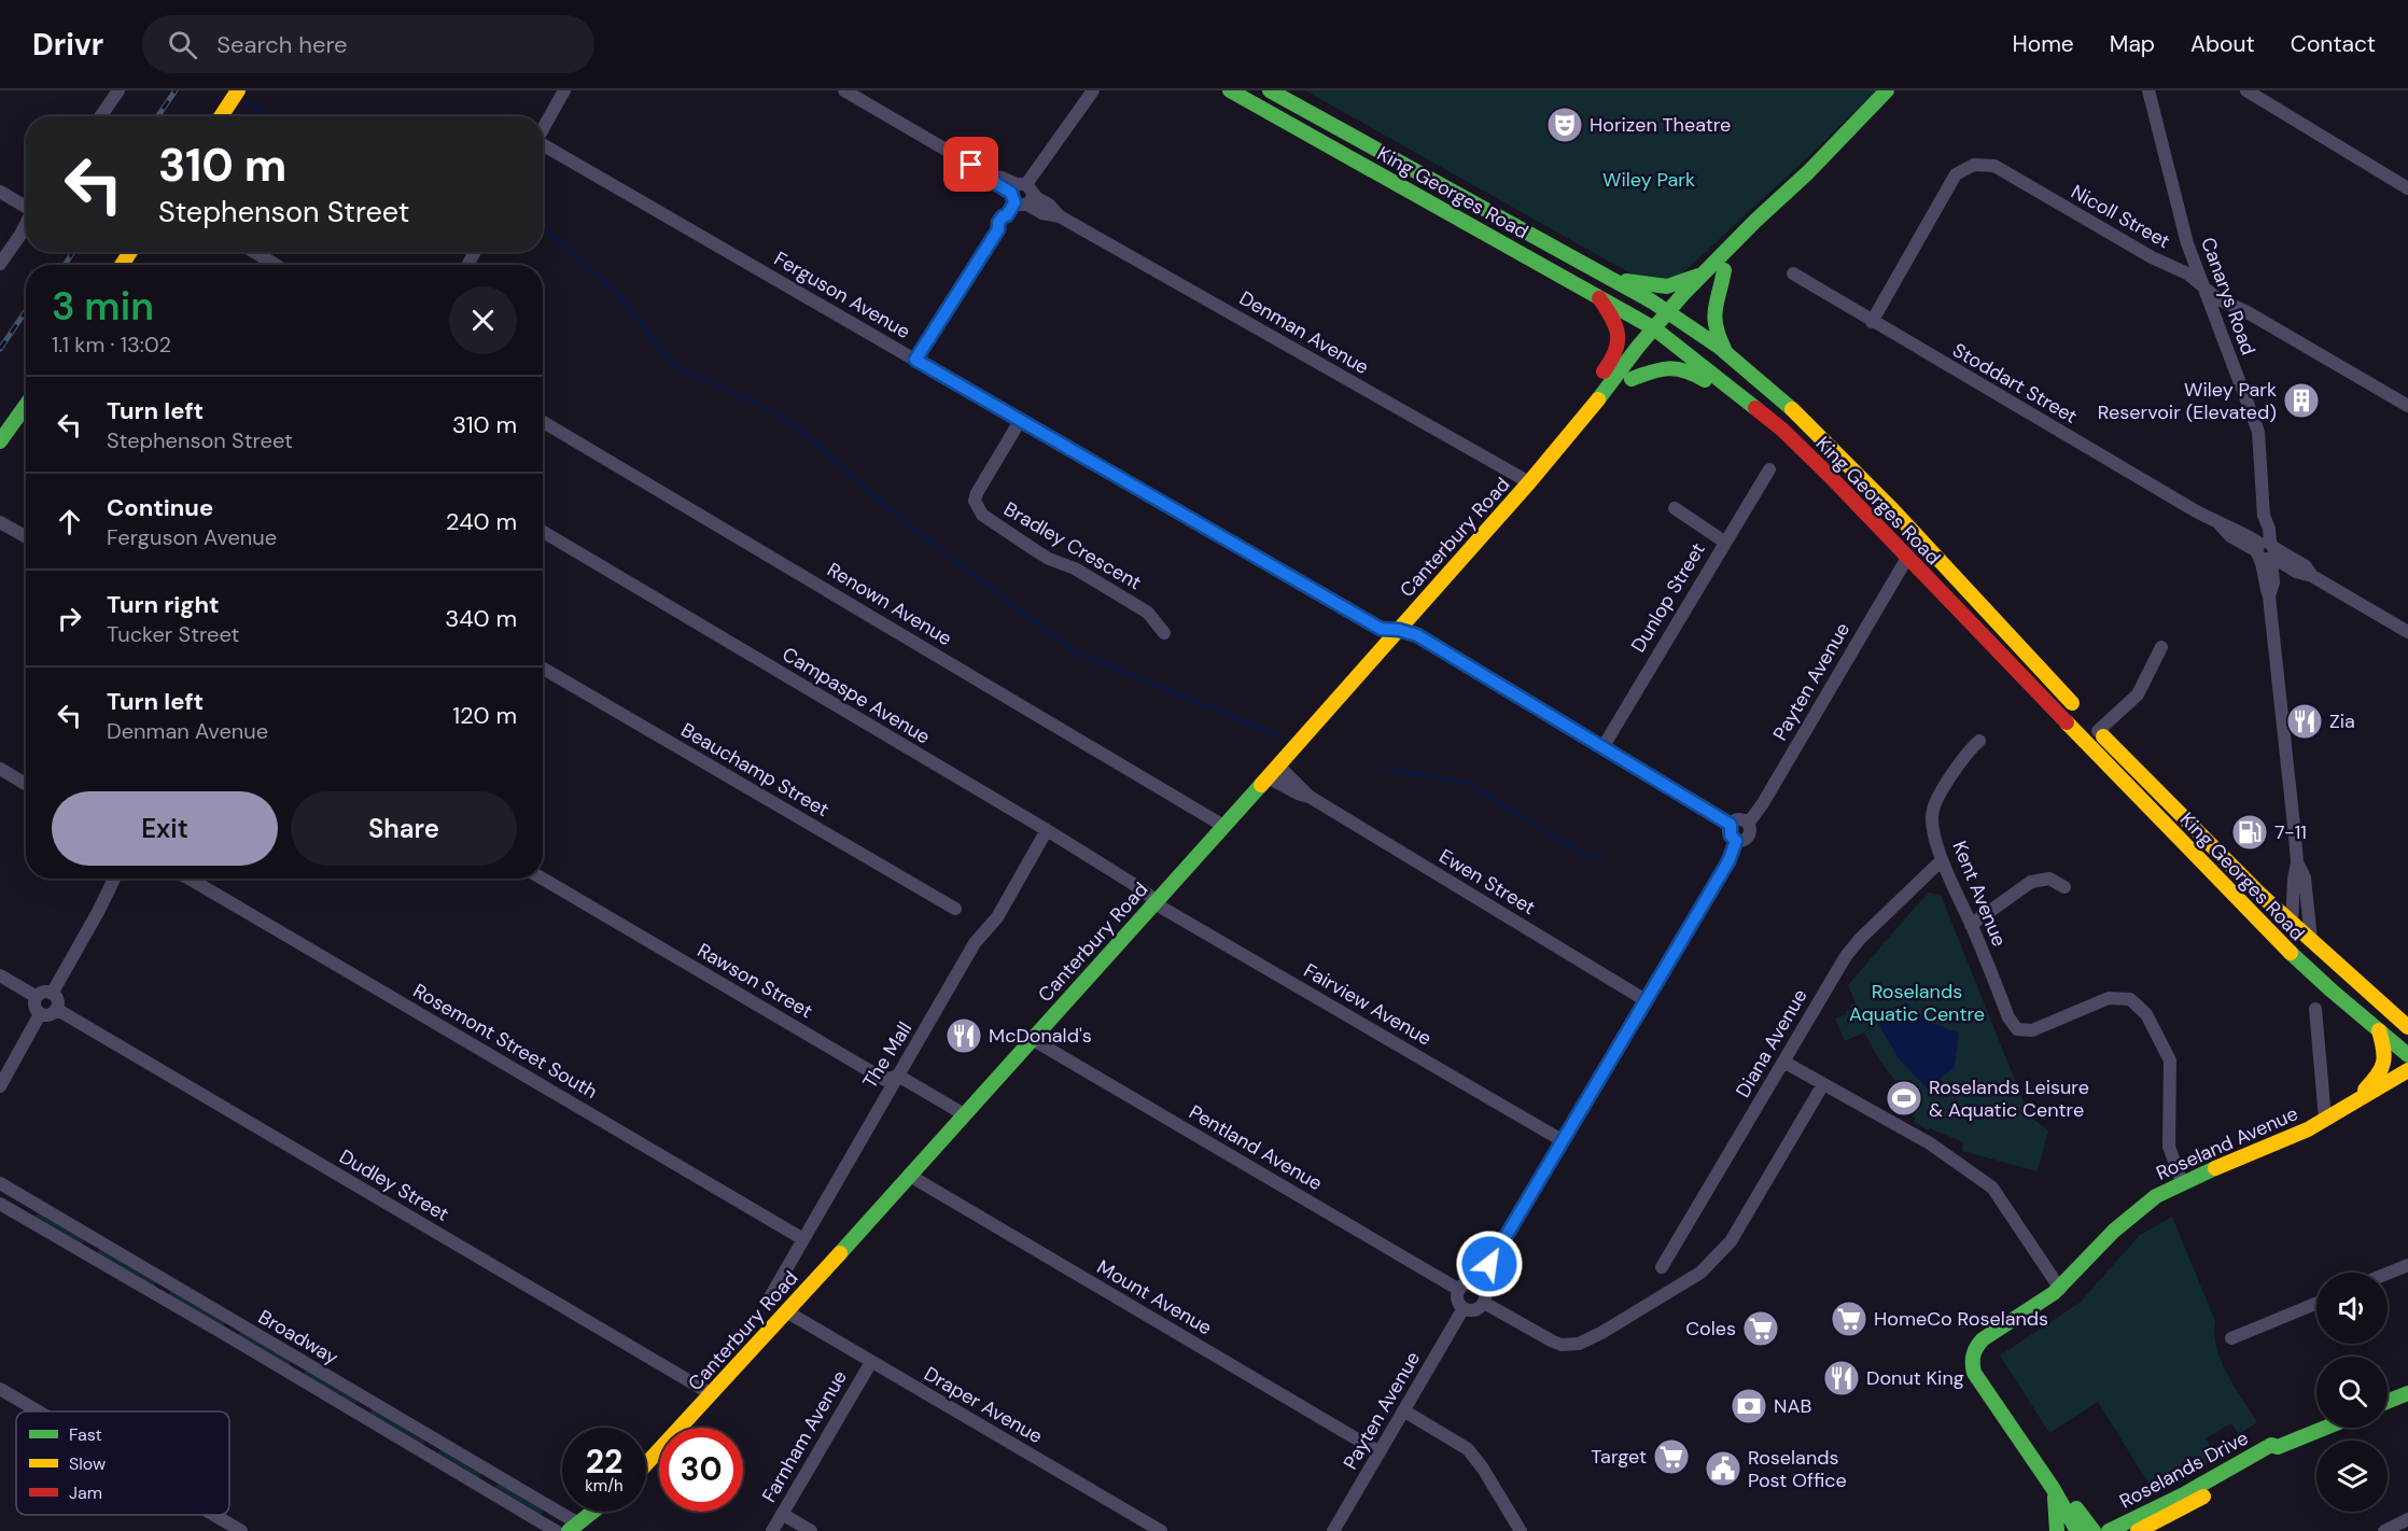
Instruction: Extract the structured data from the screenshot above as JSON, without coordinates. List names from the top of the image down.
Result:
{
  "streets": {
    "main road": [
      "King Georges Road",
      "Canterbury Road",
      "Roseland Avenue",
      "Roselands Drive"
    ],
    "street": [
      "Nicoll Street",
      "Ferguson Avenue",
      "Canarys Road",
      "Denman Avenue",
      "Stoddart Street",
      "Bradley Crescent",
      "Dunlop Street",
      "Renown Avenue",
      "Payten Avenue",
      "Campaspe Avenue",
      "Beauchamp Street",
      "Ewen Street",
      "Kent Avenue",
      "Rawson Street",
      "Fairview Avenue",
      "Rosemont Street South",
      "Diana Avenue",
      "The Mall",
      "Pentland Avenue",
      "Dudley Street",
      "Mount Avenue",
      "Broadway",
      "Draper Avenue",
      "Farnham Avenue"
    ]
  },
  "crossings": [
    ["King Georges Road", "Canarys Road"],
    ["King Georges Road", "Canterbury Road"],
    ["King Georges Road", "Payten Avenue"],
    ["King Georges Road", "Roseland Avenue"],
    ["Nicoll Street", "Canarys Road"],
    ["Nicoll Street", "Stoddart Street"],
    ["Ferguson Avenue", "Canterbury Road"],
    ["Ferguson Avenue", "Bradley Crescent"],
    ["Ferguson Avenue", "Dunlop Street"],
    ["Ferguson Avenue", "Payten Avenue"],
    ["Canarys Road", "Stoddart Street"],
    ["Denman Avenue", "Canterbury Road"],
    ["Canterbury Road", "Renown Avenue"],
    ["Canterbury Road", "Campaspe Avenue"],
    ["Canterbury Road", "Ewen Street"],
    ["Canterbury Road", "Rawson Street"],
    ["Canterbury Road", "Fairview Avenue"],
    ["Canterbury Road", "Pentland Avenue"],
    ["Canterbury Road", "Dudley Street"],
    ["Canterbury Road", "Mount Avenue"],
    ["Canterbury Road", "Draper Avenue"],
    ["Payten Avenue", "Pentland Avenue"],
    ["Payten Avenue", "Mount Avenue"],
    ["Campaspe Avenue", "Fairview Avenue"],
    ["Campaspe Avenue", "The Mall"],
    ["Kent Avenue", "Diana Avenue"],
    ["Kent Avenue", "Roseland Avenue"],
    ["Rawson Street", "The Mall"],
    ["Rosemont Street South", "The Mall"],
    ["Draper Avenue", "Farnham Avenue"]
  ],
  "parks": ["Wiley Park", "Roselands Aquatic Centre"],
  "places": {
    "theatre": ["Horizen Theatre"],
    "building": ["Wiley Park Reservoir (Elevated)"],
    "restaurant": ["Zia", "McDonald's", "Donut King"],
    "fuel station": ["7-11"],
    "sports": ["Roselands Leisure & Aquatic Centre"],
    "supermarket": ["HomeCo Roselands", "Coles", "Target"],
    "bank": ["NAB"],
    "public building": ["Roselands Post Office"]
  },
  "legend": ["Fast", "Slow", "Jam"],
  "page": {
    "header": "Drivr",
    "search": "Search here",
    "nav": [
      "Home",
      "Map",
      "About",
      "Contact"
    ],
    "turn": ["310 m", "Stephenson Street"],
    "heading": ["3 min", "1.1 km · 13:02"],
    "list": [
      {
        "name": "Turn left",
        "note": "Stephenson Street",
        "value": "310 m"
      },
      {
        "name": "Continue",
        "note": "Ferguson Avenue",
        "value": "240 m"
      },
      {
        "name": "Turn right",
        "note": "Tucker Street",
        "value": "340 m"
      },
      {
        "name": "Turn left",
        "note": "Denman Avenue",
        "value": "120 m"
      }
    ],
    "buttons": ["Exit", "Share"],
    "speed": "22 km/h",
    "limit": "30"
  }
}
